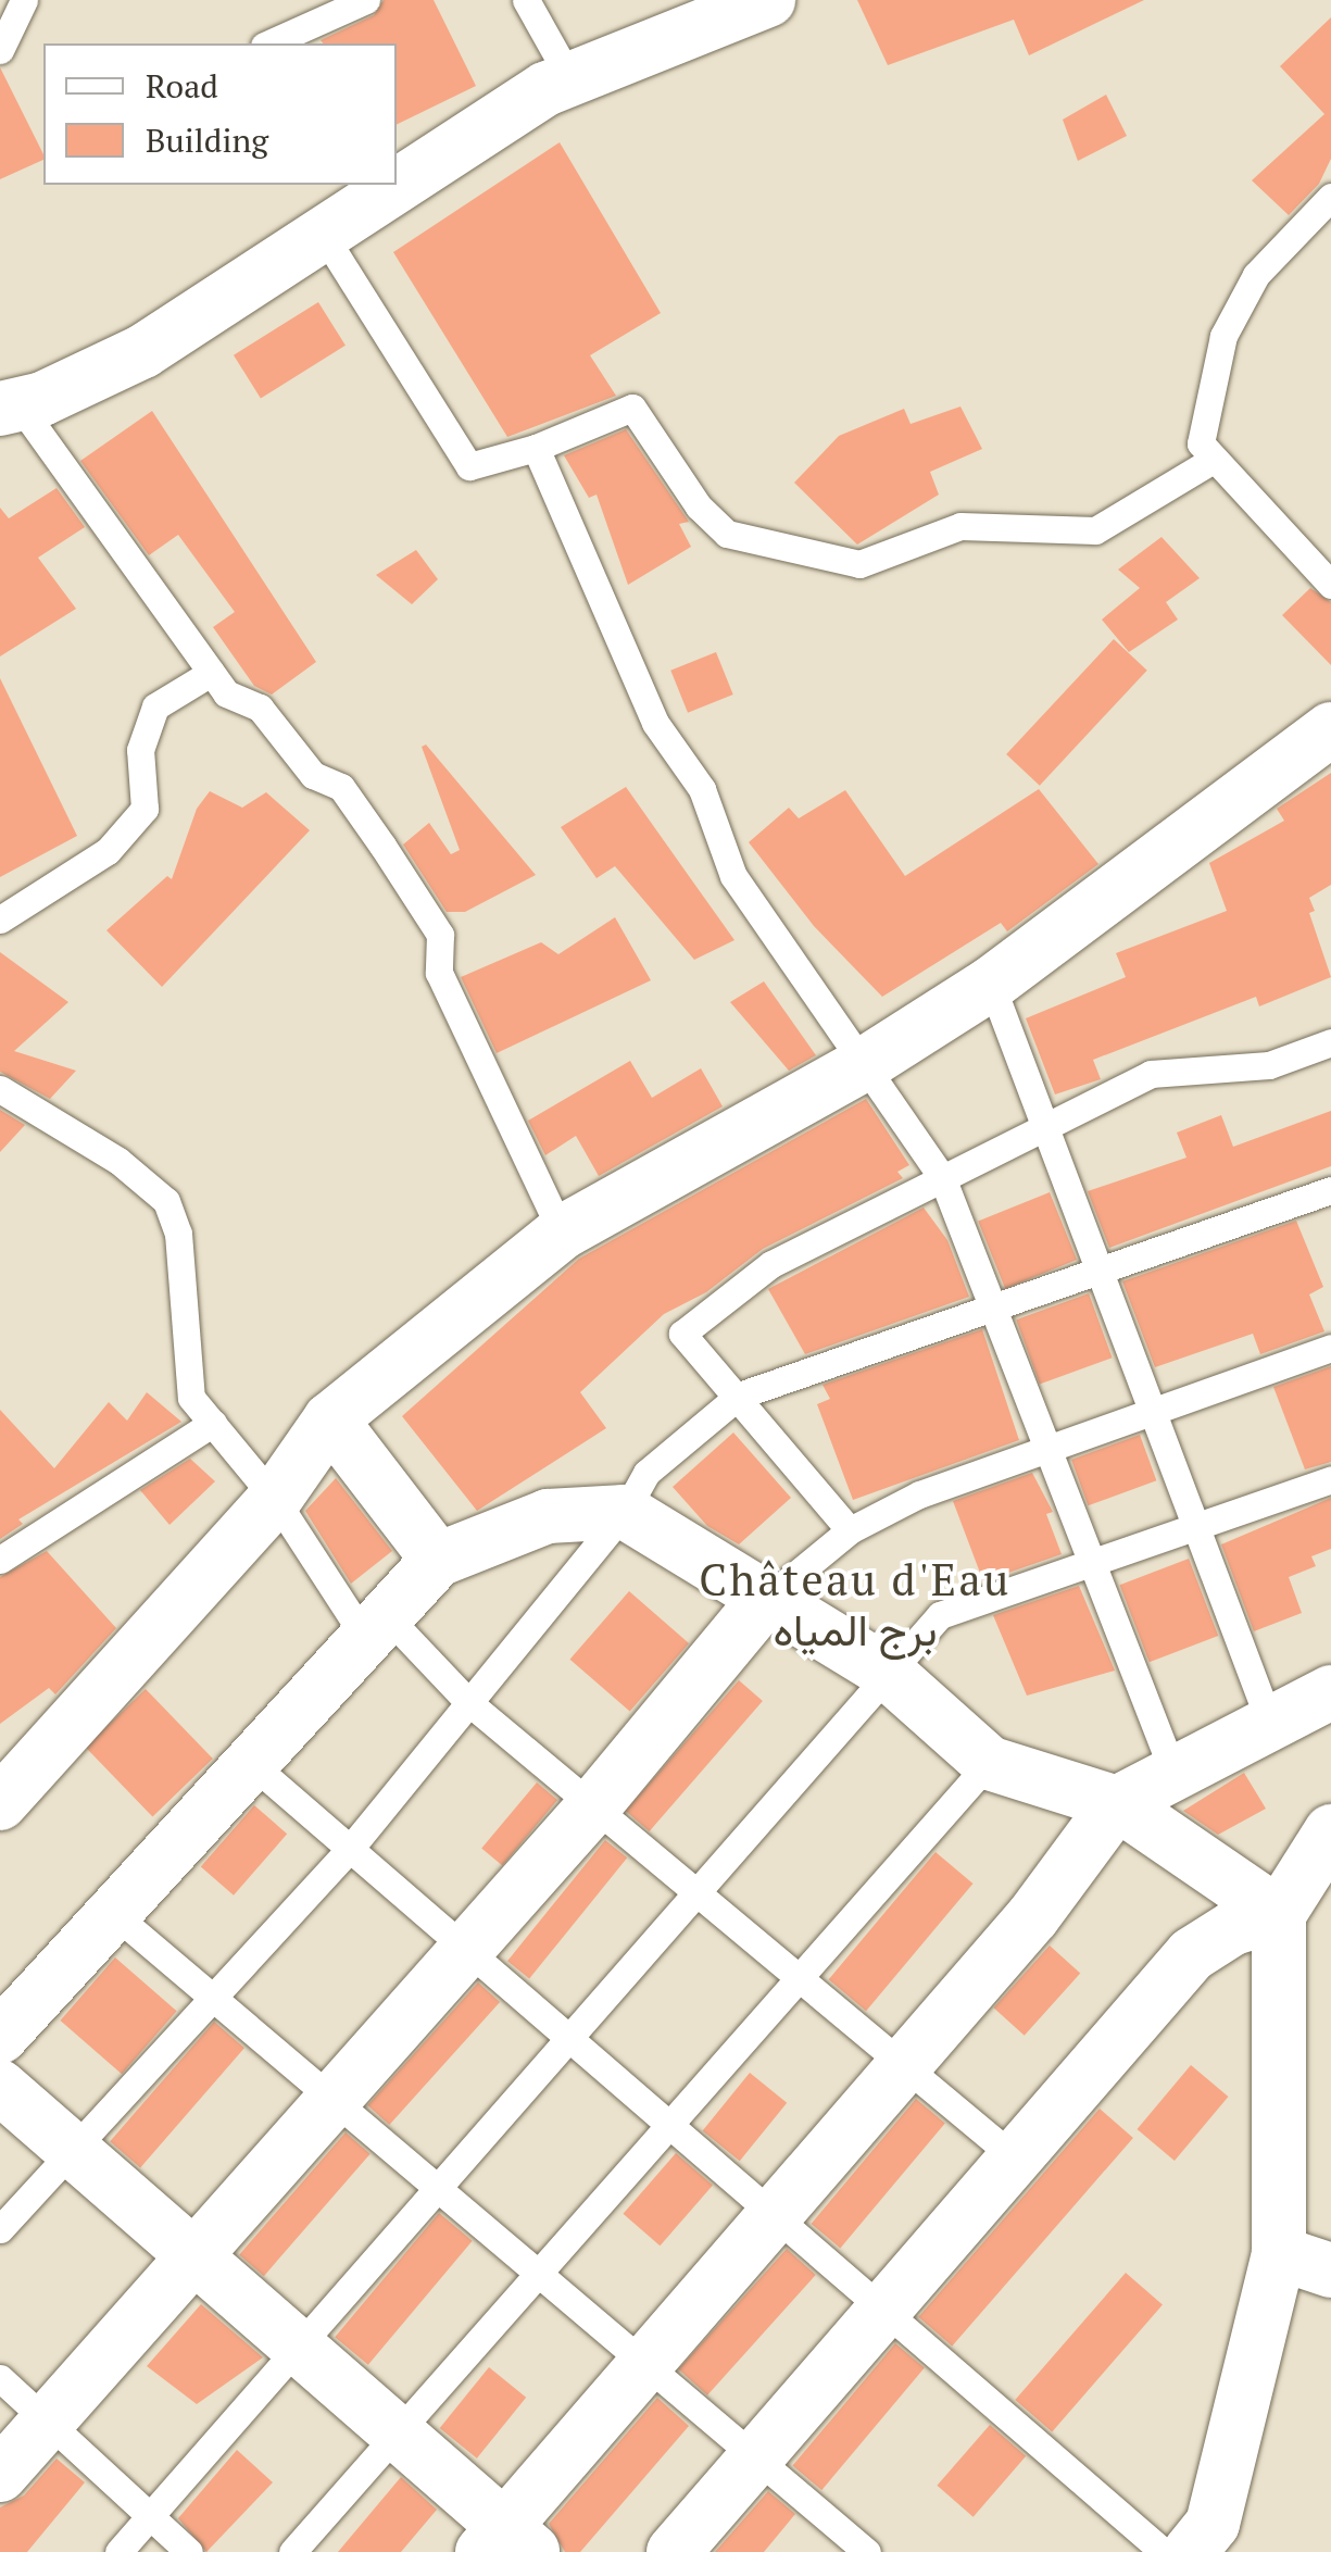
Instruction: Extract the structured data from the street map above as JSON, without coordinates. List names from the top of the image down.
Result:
{
  "districts": ["Château d'Eau برج المياه"],
  "legend": ["Road", "Building"]
}
